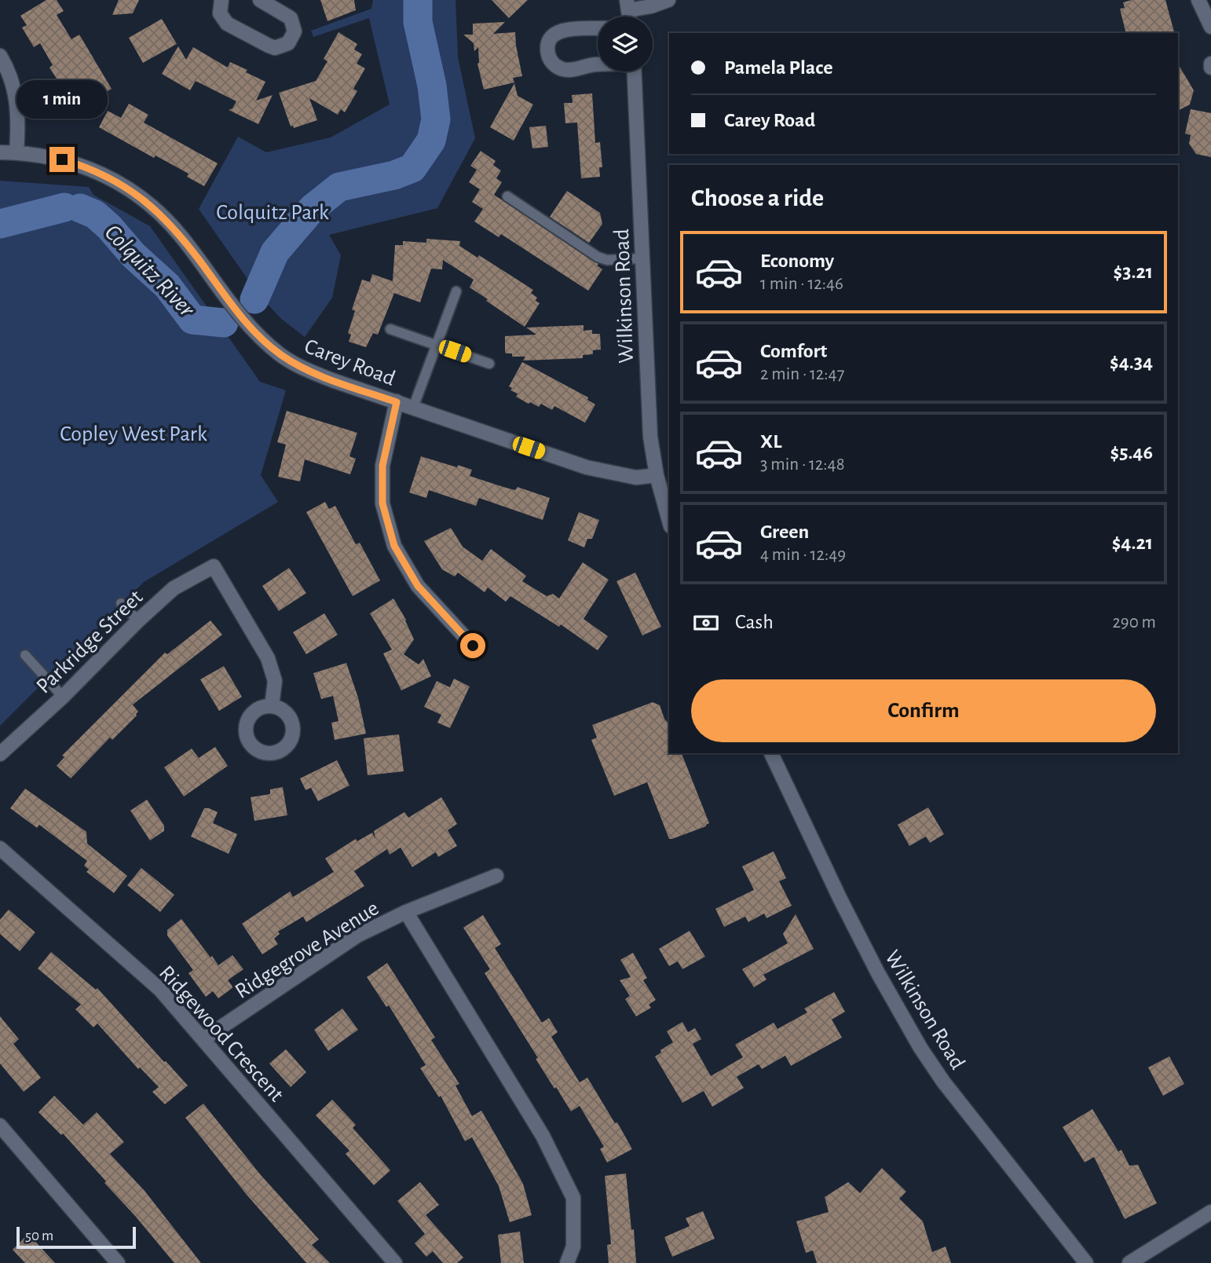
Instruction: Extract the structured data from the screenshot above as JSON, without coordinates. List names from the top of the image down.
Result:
{
  "streets": {
    "street": [
      "Wilkinson Road",
      "Carey Road",
      "Parkridge Street",
      "Ridgegrove Avenue",
      "Ridgewood Crescent"
    ]
  },
  "crossings": [
    ["Wilkinson Road", "Carey Road"],
    ["Ridgegrove Avenue", "Ridgewood Crescent"]
  ],
  "water": ["Colquitz River"],
  "parks": ["Colquitz Park", "Copley West Park"],
  "scale_bar": "50 m",
  "page": {
    "banner": ["Pamela Place", "Carey Road"],
    "bubble": "1 min",
    "heading": "Choose a ride",
    "list": [
      {
        "name": "Economy",
        "note": "1 min · 12:46",
        "value": "$3.21"
      },
      {
        "name": "Comfort",
        "note": "2 min · 12:47",
        "value": "$4.34"
      },
      {
        "name": "XL",
        "note": "3 min · 12:48",
        "value": "$5.46"
      },
      {
        "name": "Green",
        "note": "4 min · 12:49",
        "value": "$4.21"
      }
    ],
    "pay": ["Cash", "290 m"],
    "buttons": "Confirm",
    "scale": "50 m"
  }
}
